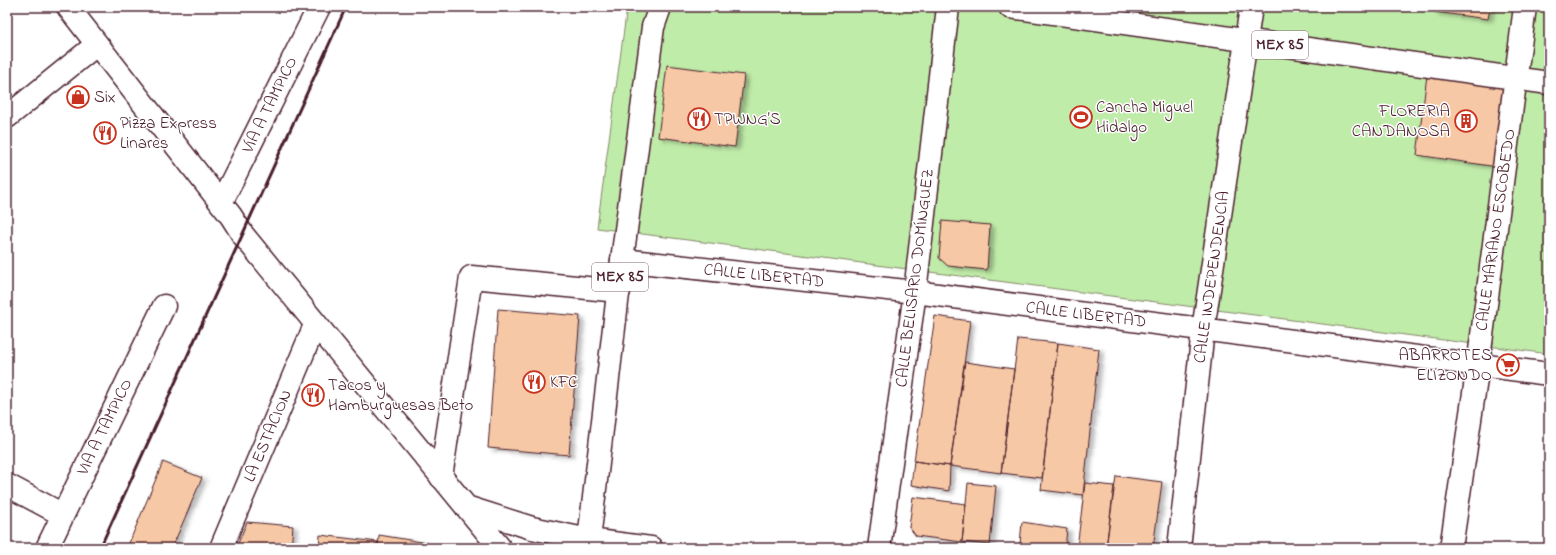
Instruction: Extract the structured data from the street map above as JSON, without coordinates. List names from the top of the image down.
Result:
{
  "streets": {
    "street": [
      "MEX 85",
      "VÍA A TAMPICO",
      "CALLE MARIANO ESCOBEDO",
      "CALLE LIBERTAD",
      "CALLE INDEPENDENCIA",
      "CALLE BELISARIO DOMÍNGUEZ",
      "VIA A TAMPICO",
      "LA ESTACION"
    ]
  },
  "crossings": [
    ["MEX 85", "CALLE MARIANO ESCOBEDO"],
    ["MEX 85", "CALLE LIBERTAD"],
    ["MEX 85", "CALLE INDEPENDENCIA"],
    ["CALLE MARIANO ESCOBEDO", "CALLE LIBERTAD"],
    ["CALLE LIBERTAD", "CALLE INDEPENDENCIA"],
    ["CALLE LIBERTAD", "CALLE BELISARIO DOMÍNGUEZ"]
  ],
  "places": {
    "shop": ["Six"],
    "sports": ["Cancha Miguel Hidalgo"],
    "restaurant": [
      "TPWNG’S",
      "Pizza Express Linares",
      "KFC",
      "Tacos y Hamburguesas Beto"
    ],
    "building": ["FLORERIA CANDANOSA"],
    "supermarket": ["ABARROTES ELIZONDO"]
  }
}
